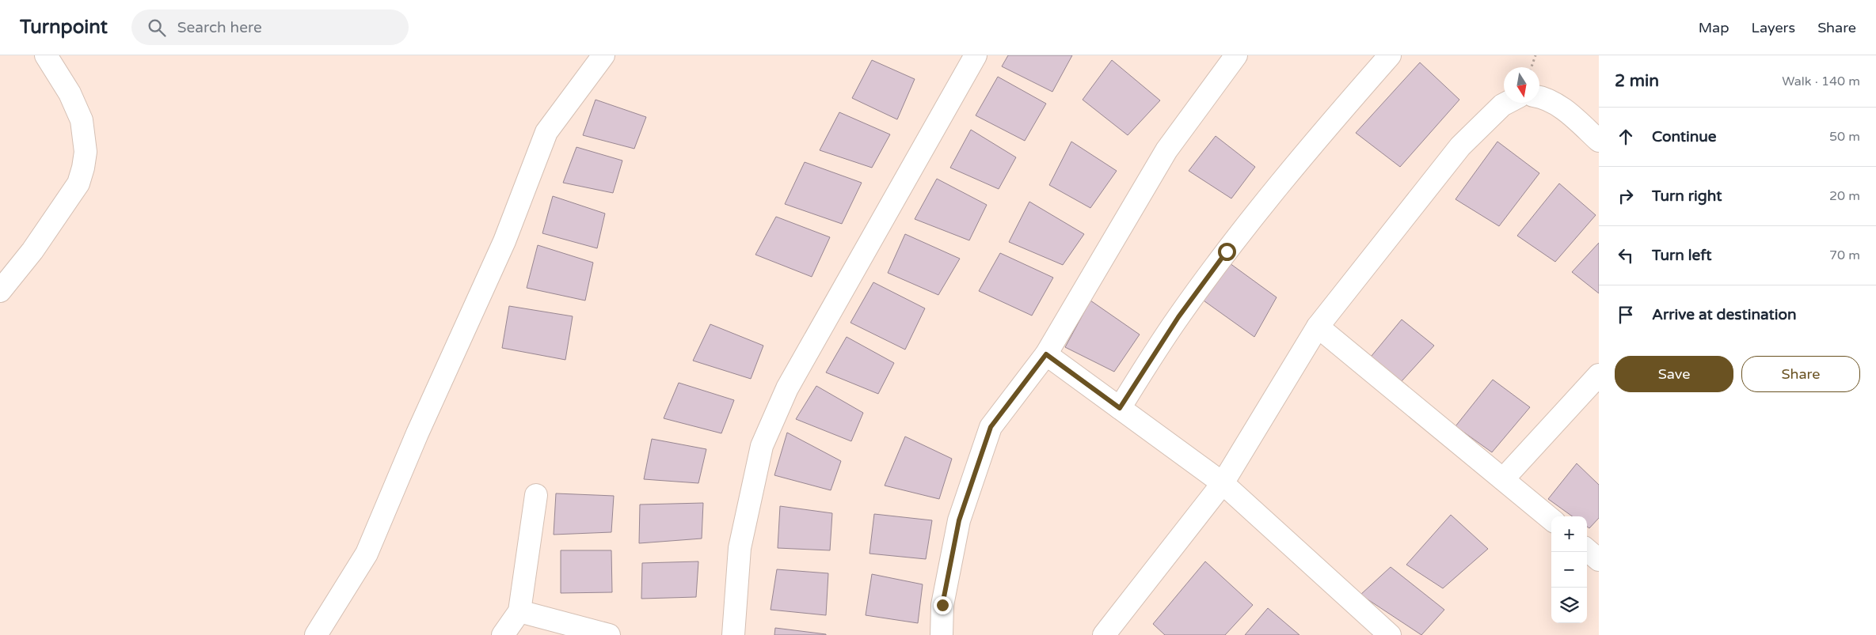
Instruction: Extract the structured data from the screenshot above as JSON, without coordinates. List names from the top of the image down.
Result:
{
  "north": "bottom",
  "page": {
    "header": "Turnpoint",
    "search": "Search here",
    "nav": ["Map", "Layers", "Share"],
    "heading": ["2 min", "Walk · 140 m"],
    "list": [
      ["Continue", "50 m"],
      ["Turn right", "20 m"],
      ["Turn left", "70 m"],
      "Arrive at destination"
    ],
    "buttons": ["Save", "Share"],
    "map_buttons": ["+", "−"]
  }
}
